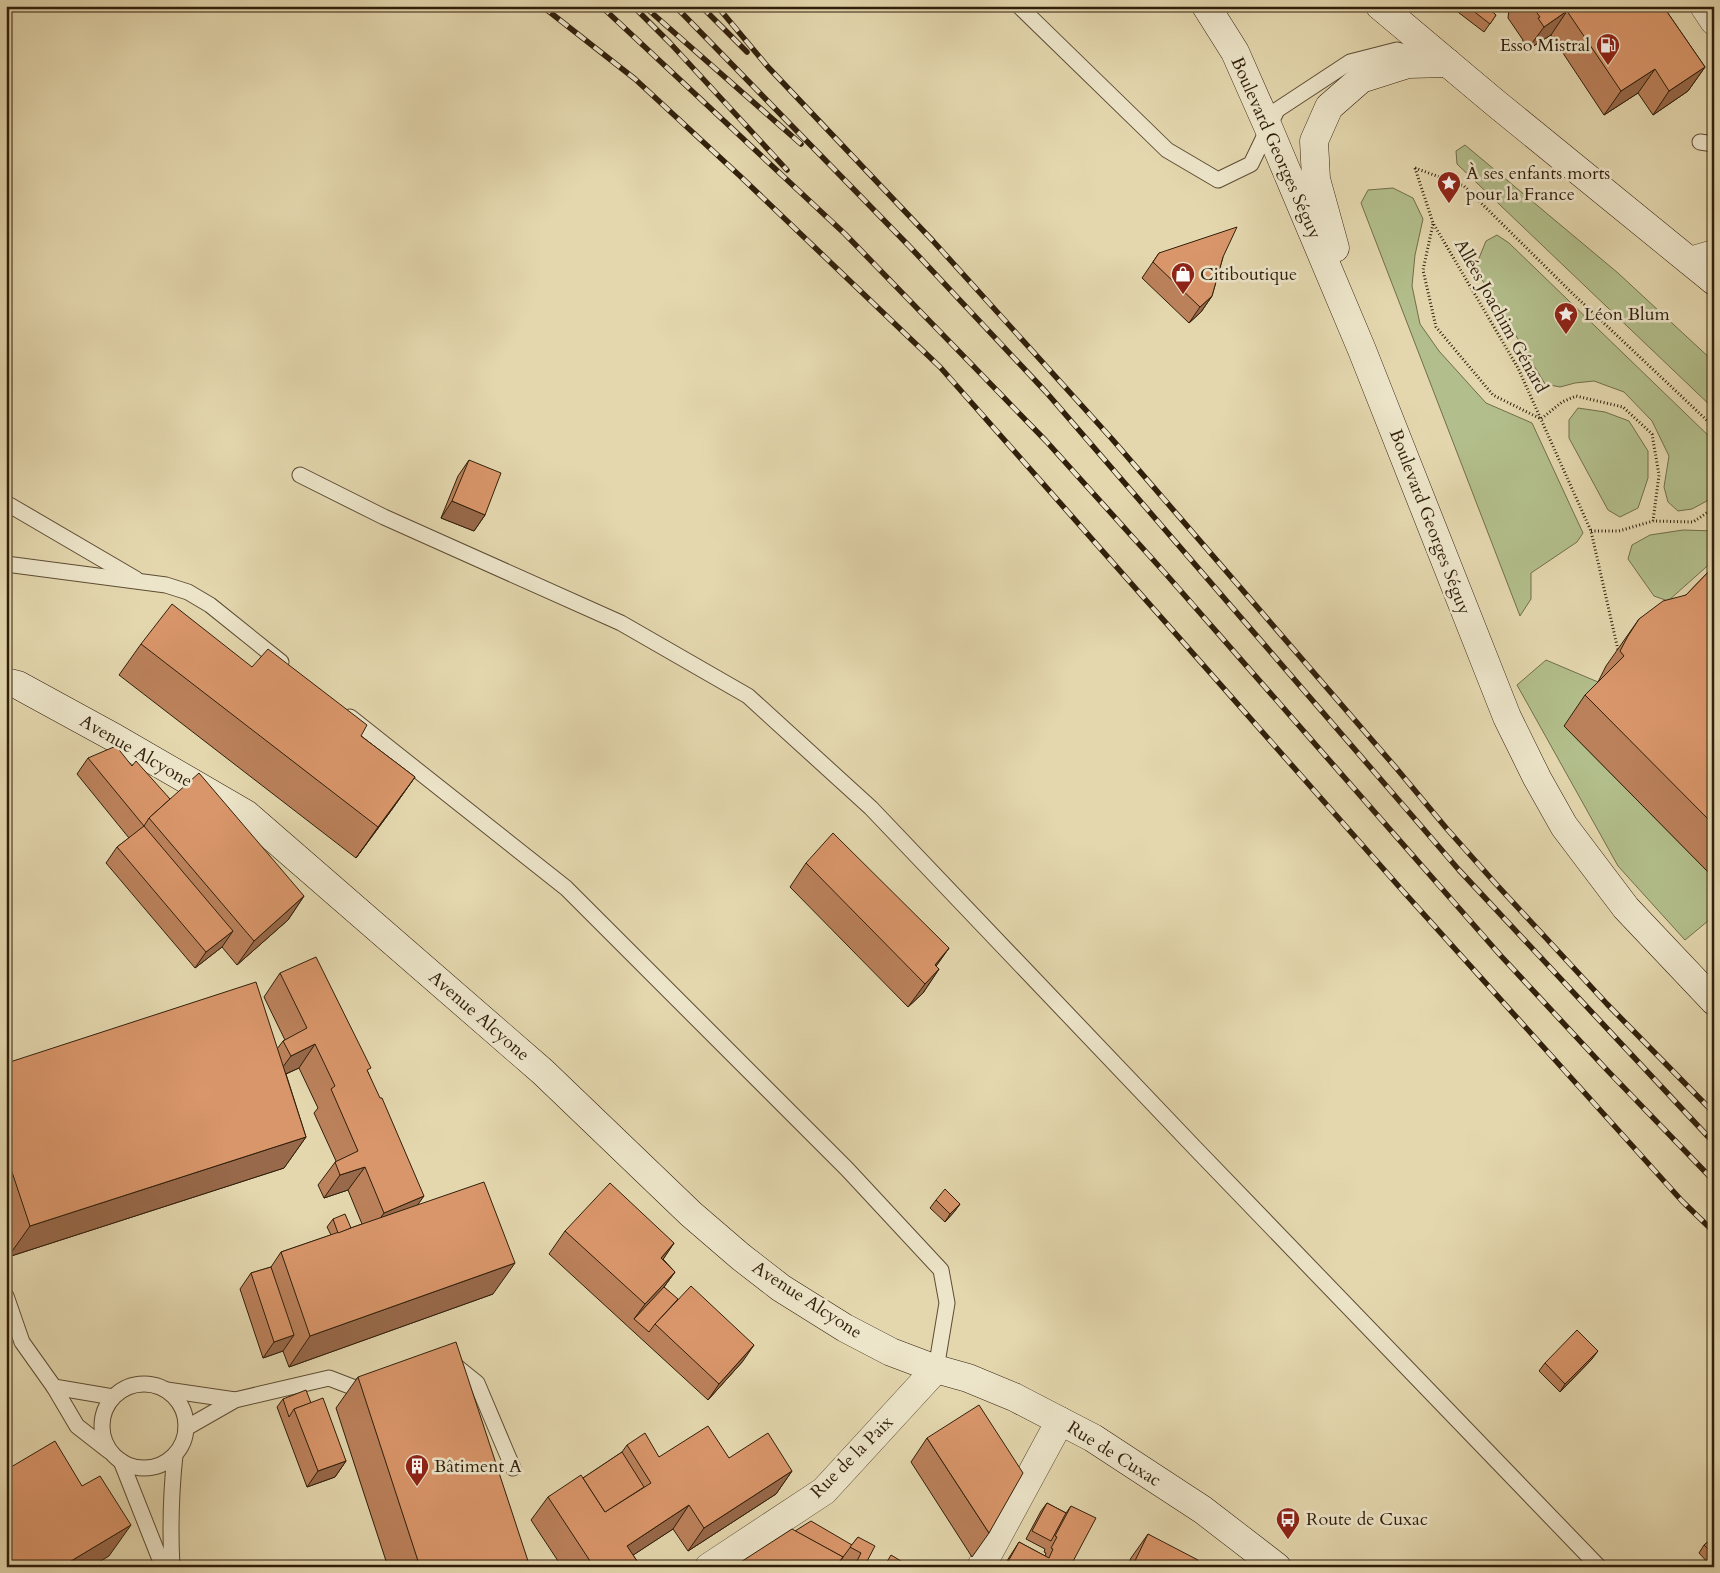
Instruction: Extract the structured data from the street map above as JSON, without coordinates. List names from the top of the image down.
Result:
{
  "streets": {
    "street": [
      "Boulevard Georges Séguy",
      "Avenue Alcyone",
      "Rue de Cuxac",
      "Rue de la Paix"
    ],
    "path": ["Allées Joachim Génard"]
  },
  "crossings": [
    ["Avenue Alcyone", "Rue de Cuxac"],
    ["Avenue Alcyone", "Rue de la Paix"],
    ["Rue de Cuxac", "Rue de la Paix"]
  ],
  "places": {
    "fuel station": ["Esso Mistral"],
    "place": ["À ses enfants morts pour la France", "Léon Blum"],
    "shop": ["Citiboutique"],
    "building": ["Bâtiment A"],
    "bus stop": ["Route de Cuxac"]
  }
}
